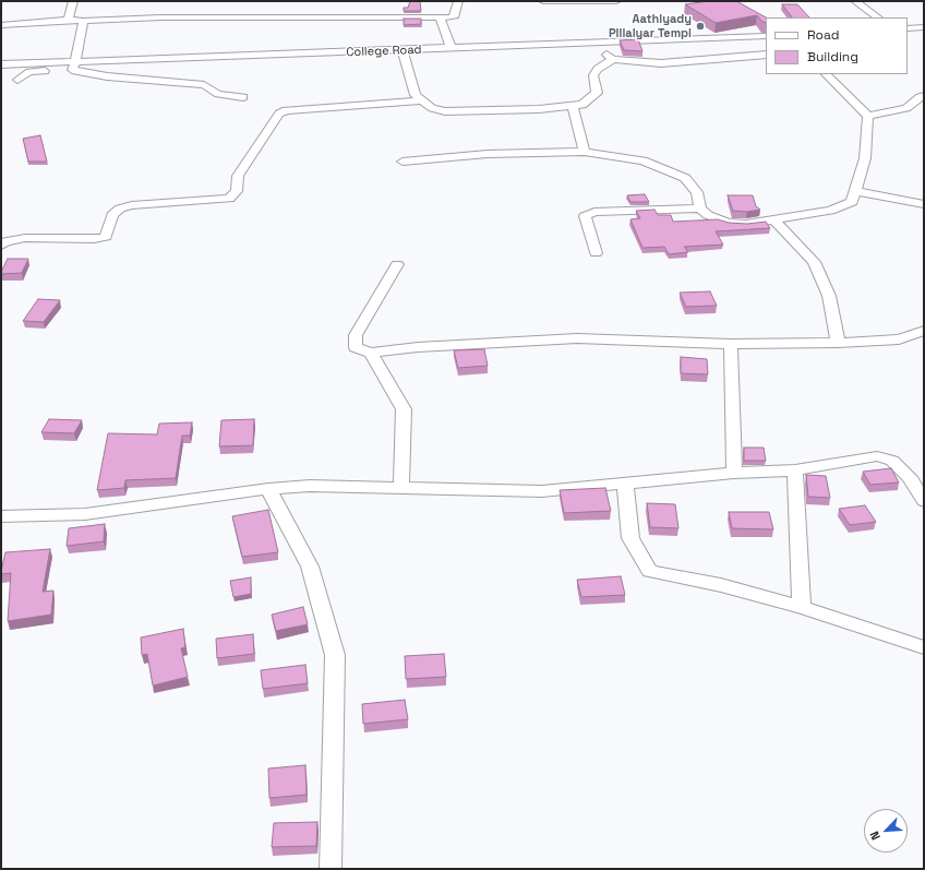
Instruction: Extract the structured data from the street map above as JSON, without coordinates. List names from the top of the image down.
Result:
{
  "streets": {
    "street": ["College Road"]
  },
  "places": ["Aathiyady Piilaiyar Templ"],
  "legend": ["Road", "Building"],
  "north": "bottom left"
}
